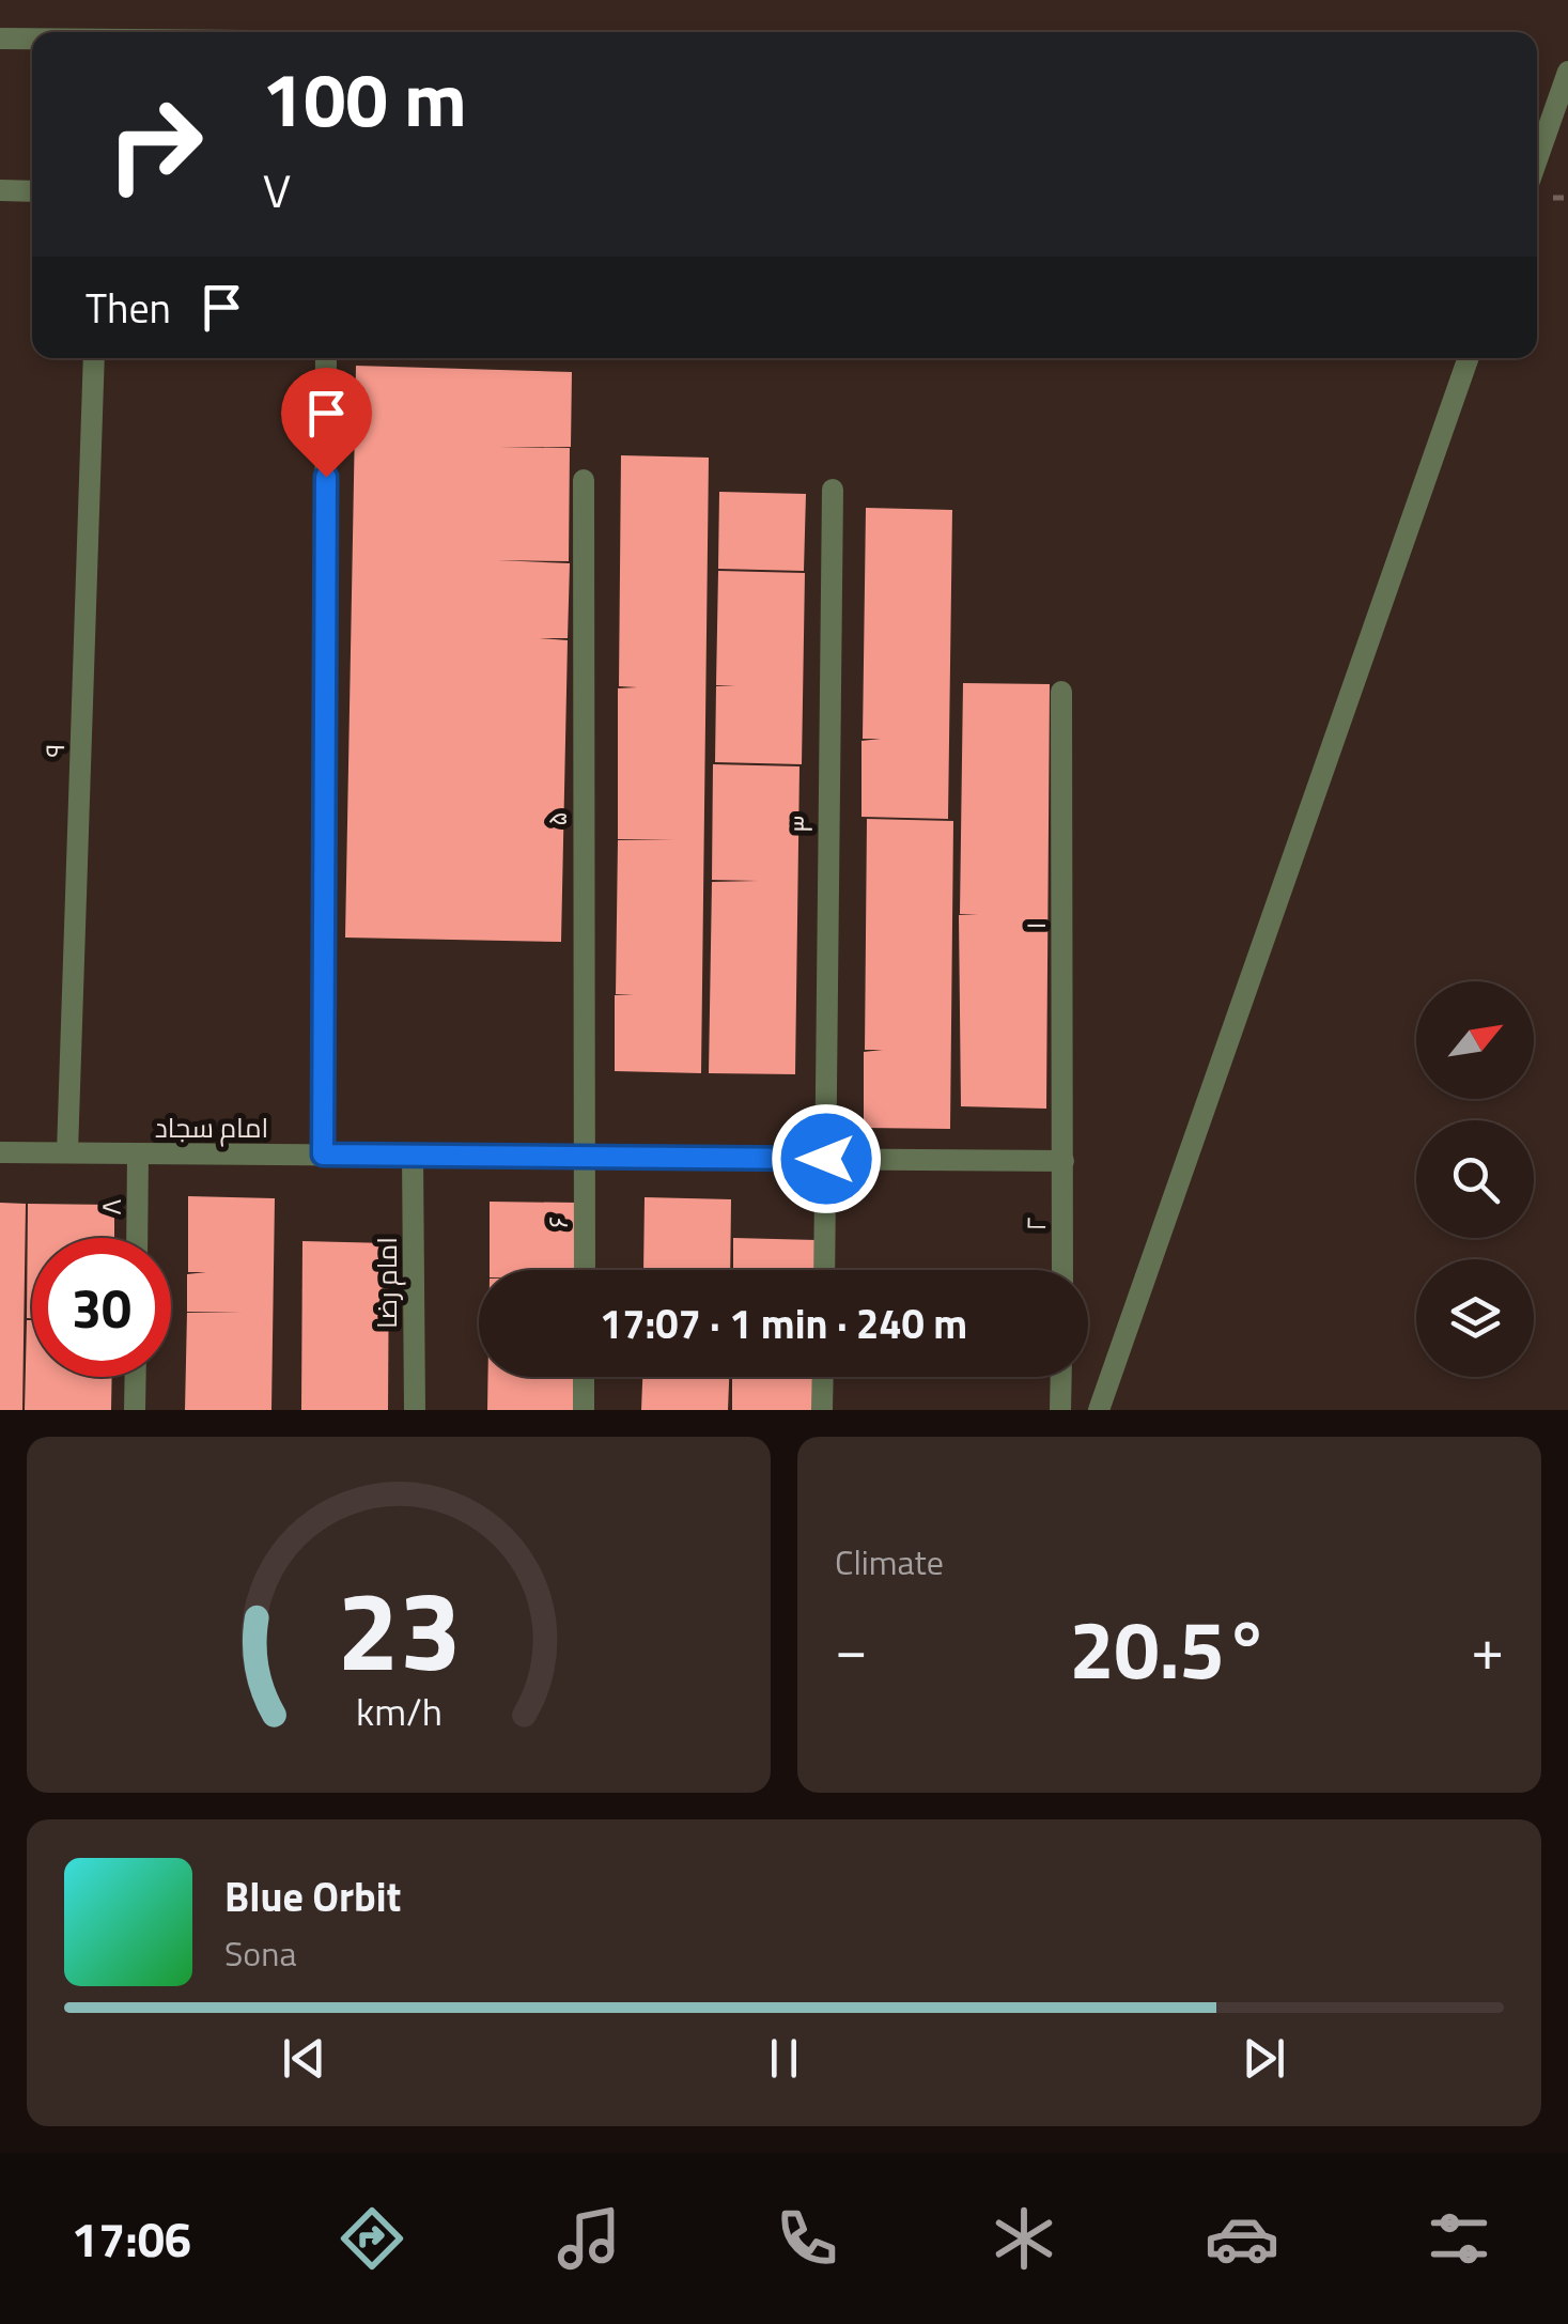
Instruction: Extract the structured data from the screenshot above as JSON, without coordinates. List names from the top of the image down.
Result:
{
  "streets": {
    "street": [
      "۹",
      "۵",
      "۳",
      "۱",
      "امام سجاد",
      "۸",
      "۶",
      "۲",
      "امام رضا"
    ]
  },
  "crossings": [
    ["۹", "امام سجاد"],
    ["۵", "امام سجاد"],
    ["۵", "۶"],
    ["۳", "امام سجاد"],
    ["۱", "امام سجاد"],
    ["۱", "۲"],
    ["امام سجاد", "۸"],
    ["امام سجاد", "۶"],
    ["امام سجاد", "۲"],
    ["امام سجاد", "امام رضا"]
  ],
  "north": "top right",
  "page": {
    "turn": ["100 m", "۷"],
    "then": "Then",
    "limit": "30",
    "trip": "17:07 · 1 min · 240 m",
    "tile": "Climate",
    "heat": ["−", "20.5°", "+"],
    "song": ["Blue Orbit", "Sona"],
    "tabs": "17:06",
    "gauge": ["23", "km/h"]
  }
}
